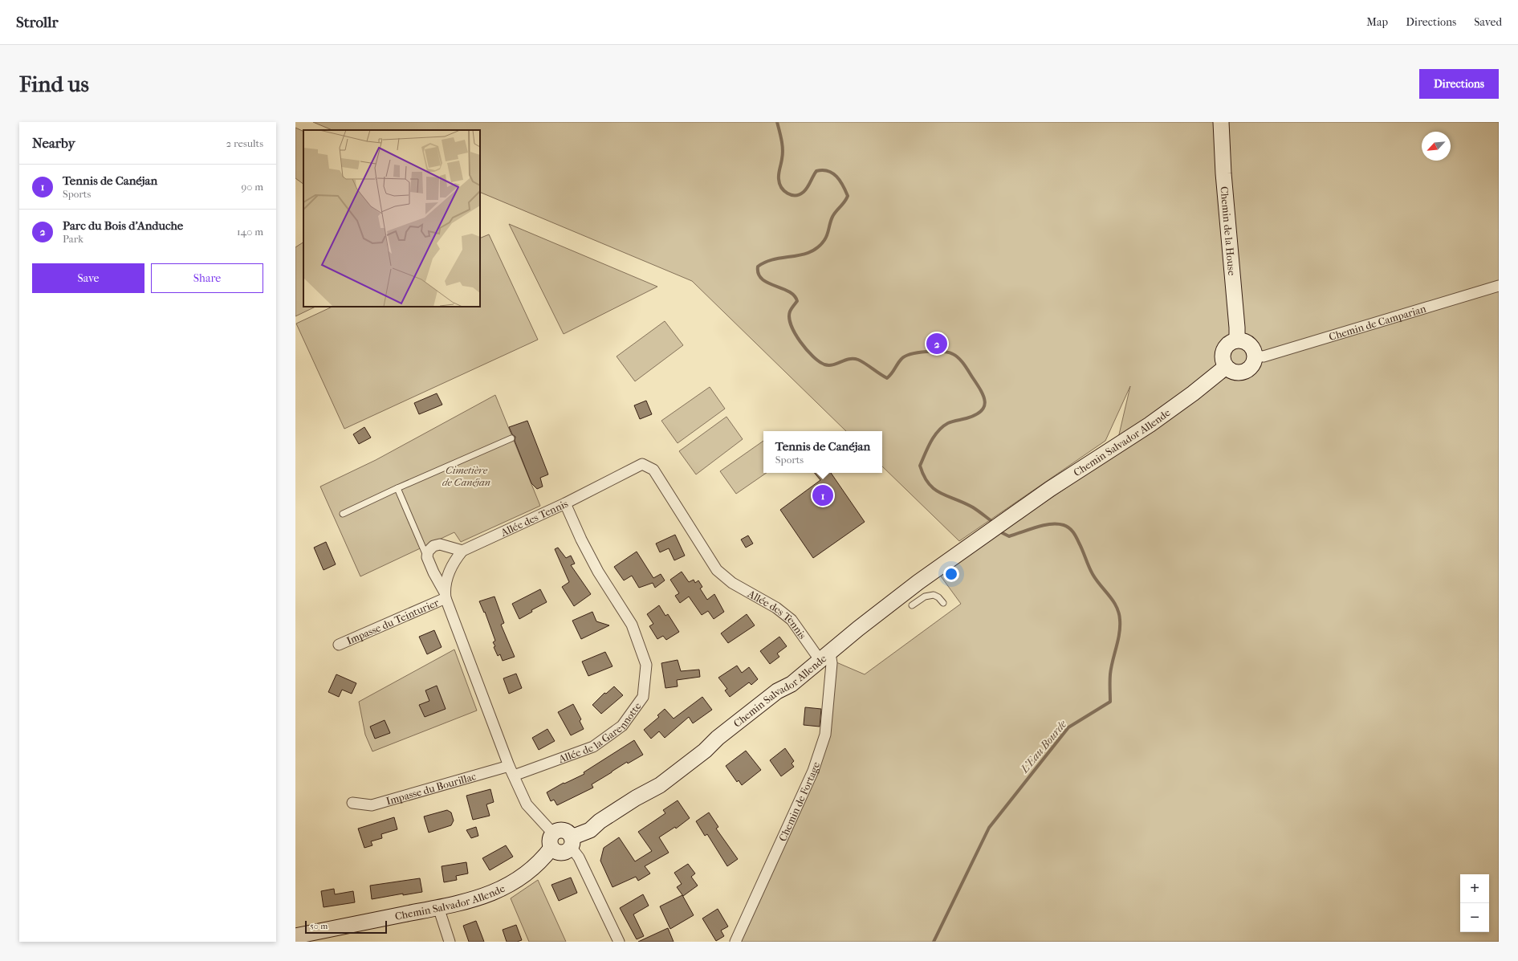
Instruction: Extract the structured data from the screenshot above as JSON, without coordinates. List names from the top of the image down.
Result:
{
  "streets": {
    "street": [
      "Chemin de la House",
      "Chemin de Camparian",
      "Chemin Salvador Allende",
      "Allée des Tennis",
      "Impasse du Teinturier",
      "Allée de la Garennotte",
      "Impasse du Bourillac",
      "Chemin de Fortage"
    ]
  },
  "crossings": [
    ["Chemin de la House", "Chemin de Camparian"],
    ["Chemin de la House", "Chemin Salvador Allende"],
    ["Chemin de Camparian", "Chemin Salvador Allende"],
    ["Chemin Salvador Allende", "Allée des Tennis"],
    ["Chemin Salvador Allende", "Chemin de Fortage"],
    ["Allée des Tennis", "Impasse du Teinturier"],
    ["Allée des Tennis", "Allée de la Garennotte"],
    ["Allée des Tennis", "Chemin de Fortage"]
  ],
  "water": ["L'Eau Bourde"],
  "parks": ["Cimetière de Canéjan"],
  "scale_bar": "50 m",
  "north": "bottom left",
  "page": {
    "header": "Strollr",
    "nav": ["Map", "Directions", "Saved"],
    "buttons": [
      "Directions",
      ["Save", "Share"]
    ],
    "title": "Find us",
    "heading": ["Nearby", "2 results"],
    "list": [
      {
        "mark": "1",
        "name": "Tennis de Canéjan",
        "note": "Sports",
        "value": "90 m"
      },
      {
        "mark": "2",
        "name": "Parc du Bois d'Anduche",
        "note": "Park",
        "value": "140 m"
      }
    ],
    "pins": ["2", "1"],
    "popup": ["Tennis de Canéjan", "Sports"],
    "map_buttons": ["+", "−"],
    "scale": "50 m"
  }
}
